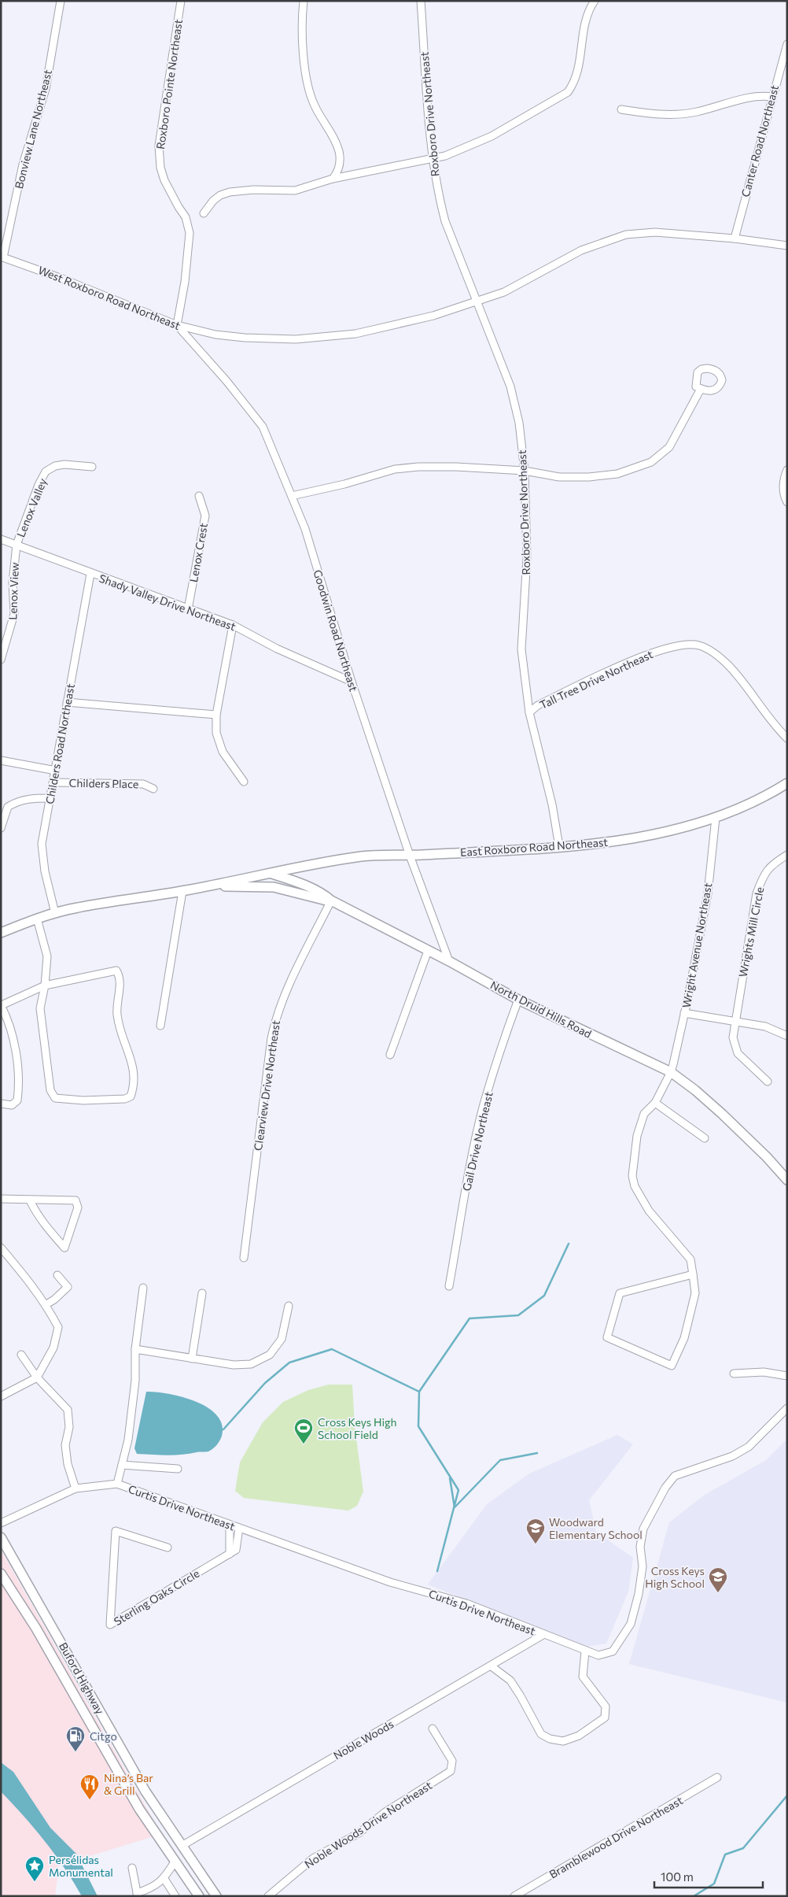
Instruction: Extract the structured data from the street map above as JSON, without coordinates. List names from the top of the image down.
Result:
{
  "streets": {
    "main road": ["East Roxboro Road Northeast", "North Druid Hills Road", "Buford Highway"],
    "street": [
      "Roxboro Pointe Northeast",
      "Roxboro Drive Northeast",
      "Bonview Lane Northeast",
      "Canter Road Northeast",
      "West Roxboro Road Northeast",
      "Lenox Valley",
      "Lenox Crest",
      "Lenox View",
      "Shady Valley Drive Northeast",
      "Goodwin Road Northeast",
      "Tall Tree Drive Northeast",
      "Childers Road Northeast",
      "Childers Place",
      "Wrights Mill Circle",
      "Wright Avenue Northeast",
      "Clearview Drive Northeast",
      "Gail Drive Northeast",
      "Curtis Drive Northeast",
      "Sterling Oaks Circle",
      "Noble Woods",
      "Noble Woods Drive Northeast",
      "Bramblewood Drive Northeast"
    ]
  },
  "crossings": [
    ["Roxboro Pointe Northeast", "West Roxboro Road Northeast"],
    ["Roxboro Pointe Northeast", "Goodwin Road Northeast"],
    ["Roxboro Drive Northeast", "West Roxboro Road Northeast"],
    ["Roxboro Drive Northeast", "Tall Tree Drive Northeast"],
    ["Roxboro Drive Northeast", "East Roxboro Road Northeast"],
    ["Bonview Lane Northeast", "West Roxboro Road Northeast"],
    ["Canter Road Northeast", "West Roxboro Road Northeast"],
    ["West Roxboro Road Northeast", "Goodwin Road Northeast"],
    ["Lenox Valley", "Lenox View"],
    ["Lenox Valley", "Shady Valley Drive Northeast"],
    ["Lenox Crest", "Shady Valley Drive Northeast"],
    ["Lenox View", "Shady Valley Drive Northeast"],
    ["Shady Valley Drive Northeast", "Goodwin Road Northeast"],
    ["Shady Valley Drive Northeast", "Childers Road Northeast"],
    ["Goodwin Road Northeast", "East Roxboro Road Northeast"],
    ["Goodwin Road Northeast", "North Druid Hills Road"],
    ["Childers Road Northeast", "Childers Place"],
    ["East Roxboro Road Northeast", "Wright Avenue Northeast"],
    ["East Roxboro Road Northeast", "North Druid Hills Road"],
    ["Wright Avenue Northeast", "North Druid Hills Road"],
    ["North Druid Hills Road", "Clearview Drive Northeast"],
    ["North Druid Hills Road", "Gail Drive Northeast"],
    ["Curtis Drive Northeast", "Sterling Oaks Circle"],
    ["Curtis Drive Northeast", "Noble Woods"],
    ["Buford Highway", "Noble Woods"]
  ],
  "places": {
    "sports": ["Cross Keys High School Field"],
    "school or university": ["Woodward Elementary School", "Cross Keys High School"],
    "fuel station": ["Citgo"],
    "restaurant": ["Nina’s Bar & Grill"],
    "place": ["Persélidas Monumental"]
  },
  "scale_bar": "100 m"
}
